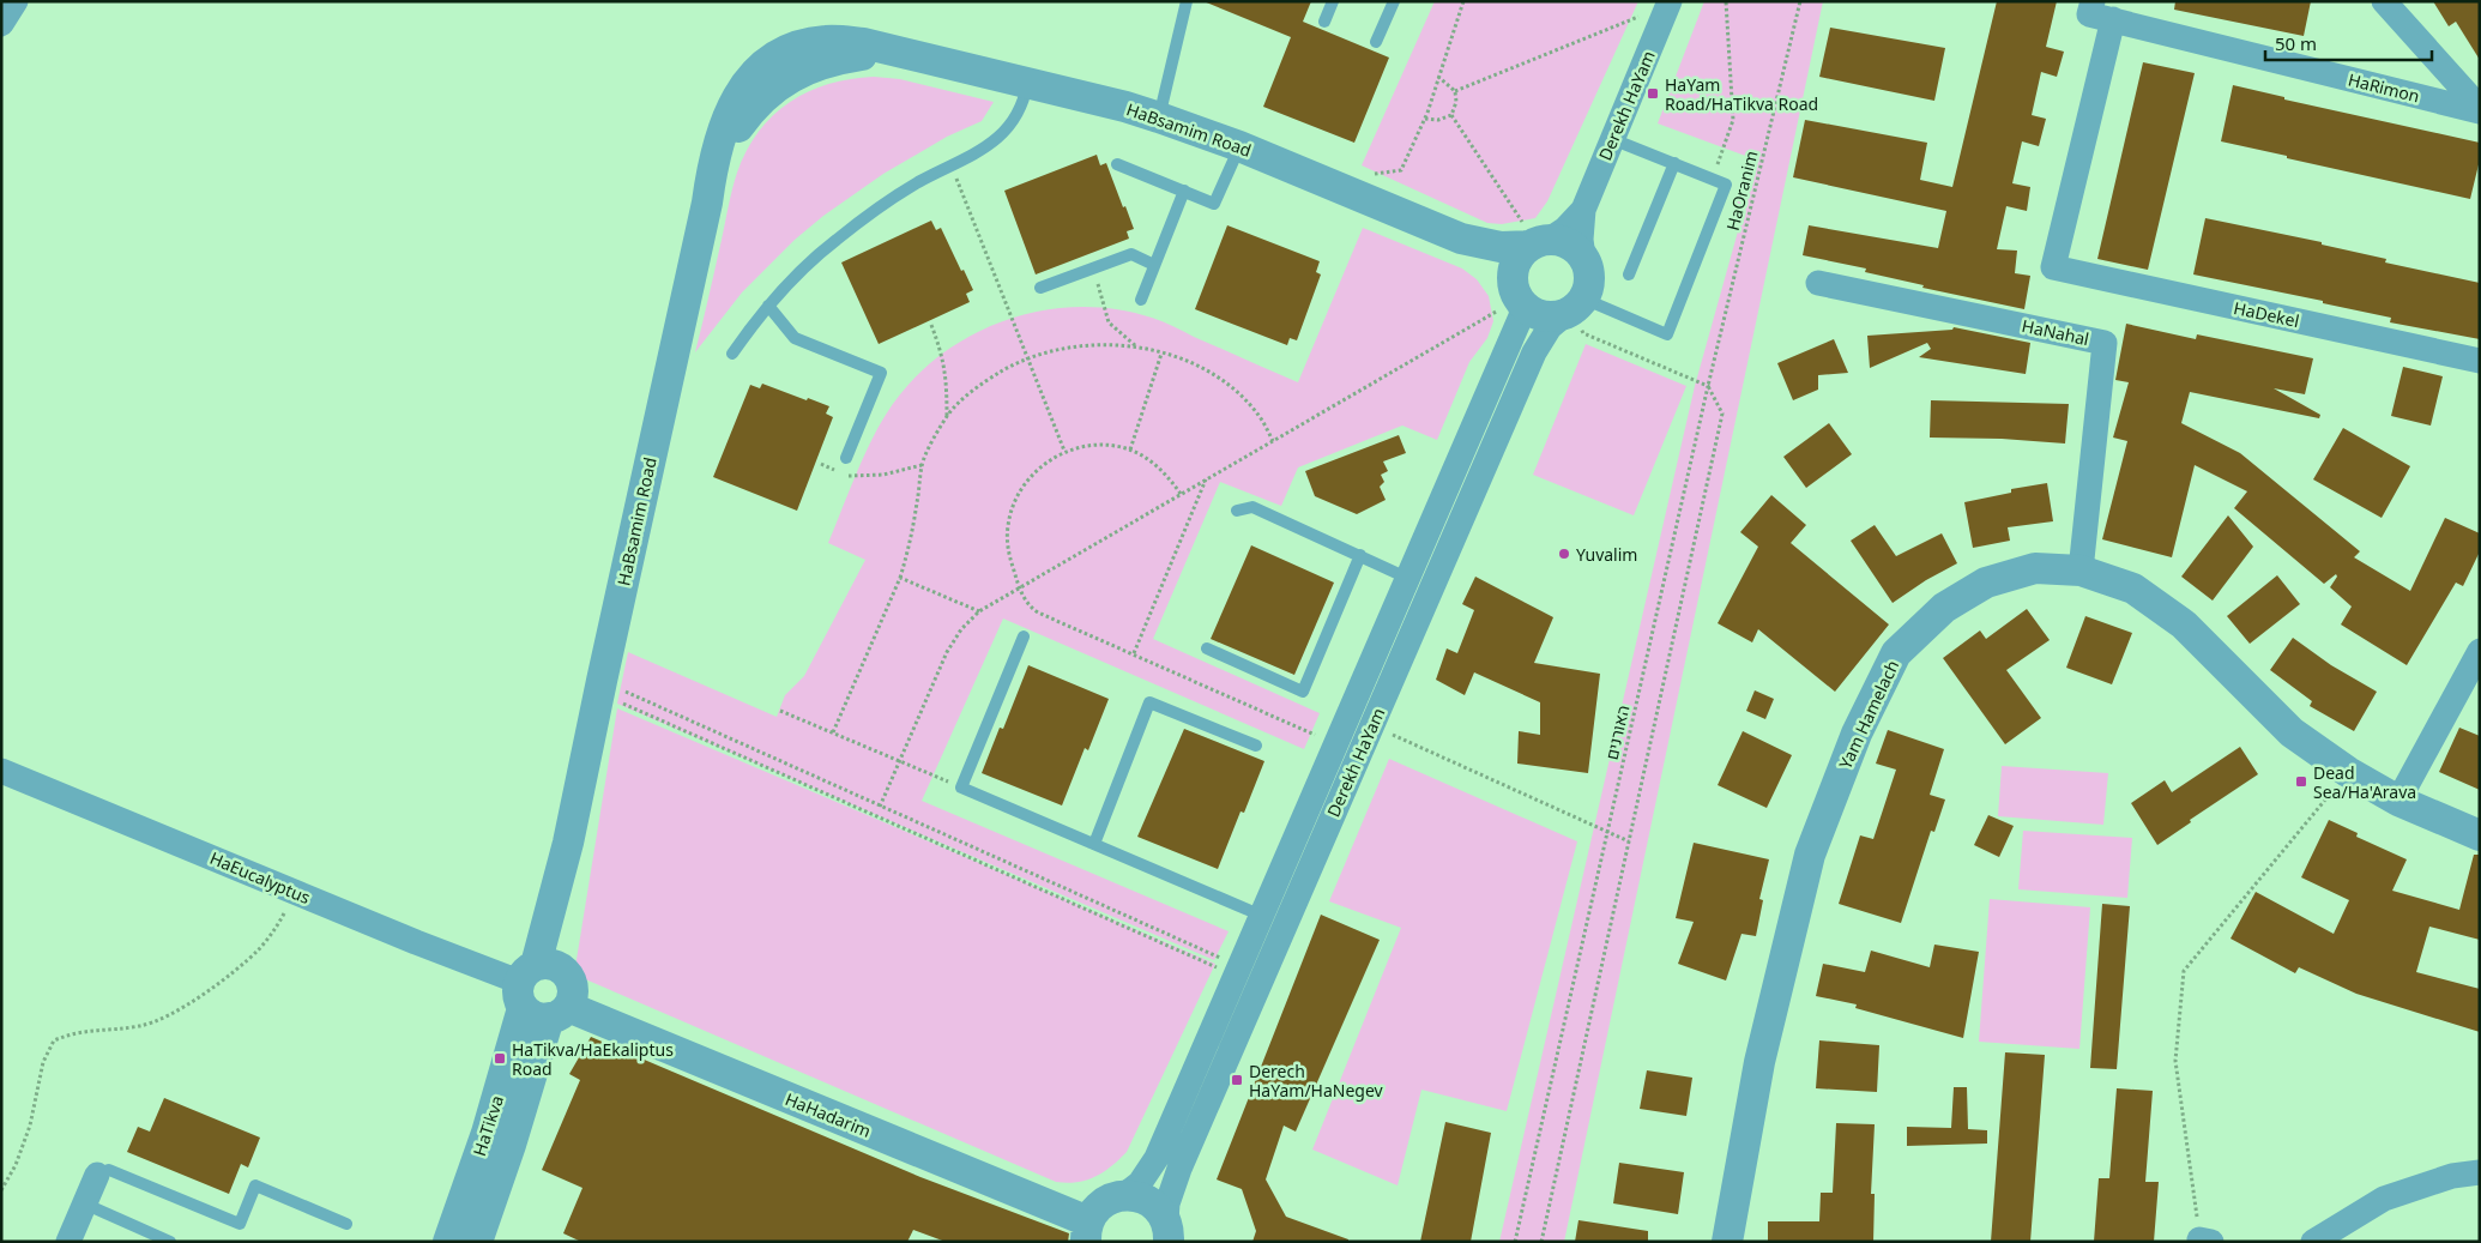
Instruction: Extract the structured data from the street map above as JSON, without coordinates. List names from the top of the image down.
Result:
{
  "streets": {
    "street": [
      "HaRimon",
      "Derekh HaYam",
      "HaBsamim Road",
      "HaDekel",
      "HaNahal",
      "Yam Hamelach",
      "HaEucalyptus",
      "HaHadarim",
      "HaTikva"
    ],
    "path": ["HaOranim", "האורנים"]
  },
  "crossings": [
    ["HaRimon", "HaDekel"],
    ["Derekh HaYam", "HaBsamim Road"],
    ["HaBsamim Road", "HaEucalyptus"],
    ["HaBsamim Road", "HaHadarim"],
    ["HaBsamim Road", "HaTikva"],
    ["HaOranim", "האורנים"],
    ["HaNahal", "Yam Hamelach"],
    ["HaEucalyptus", "HaHadarim"],
    ["HaEucalyptus", "HaTikva"],
    ["HaHadarim", "HaTikva"]
  ],
  "places": {
    "transit": [
      "HaYam Road/HaTikva Road",
      "Dead Sea/Ha'Arava",
      "HaTikva/HaEkaliptus Road",
      "Derech HaYam/HaNegev"
    ],
    "other": ["Yuvalim"]
  },
  "scale_bar": "50 m"
}
